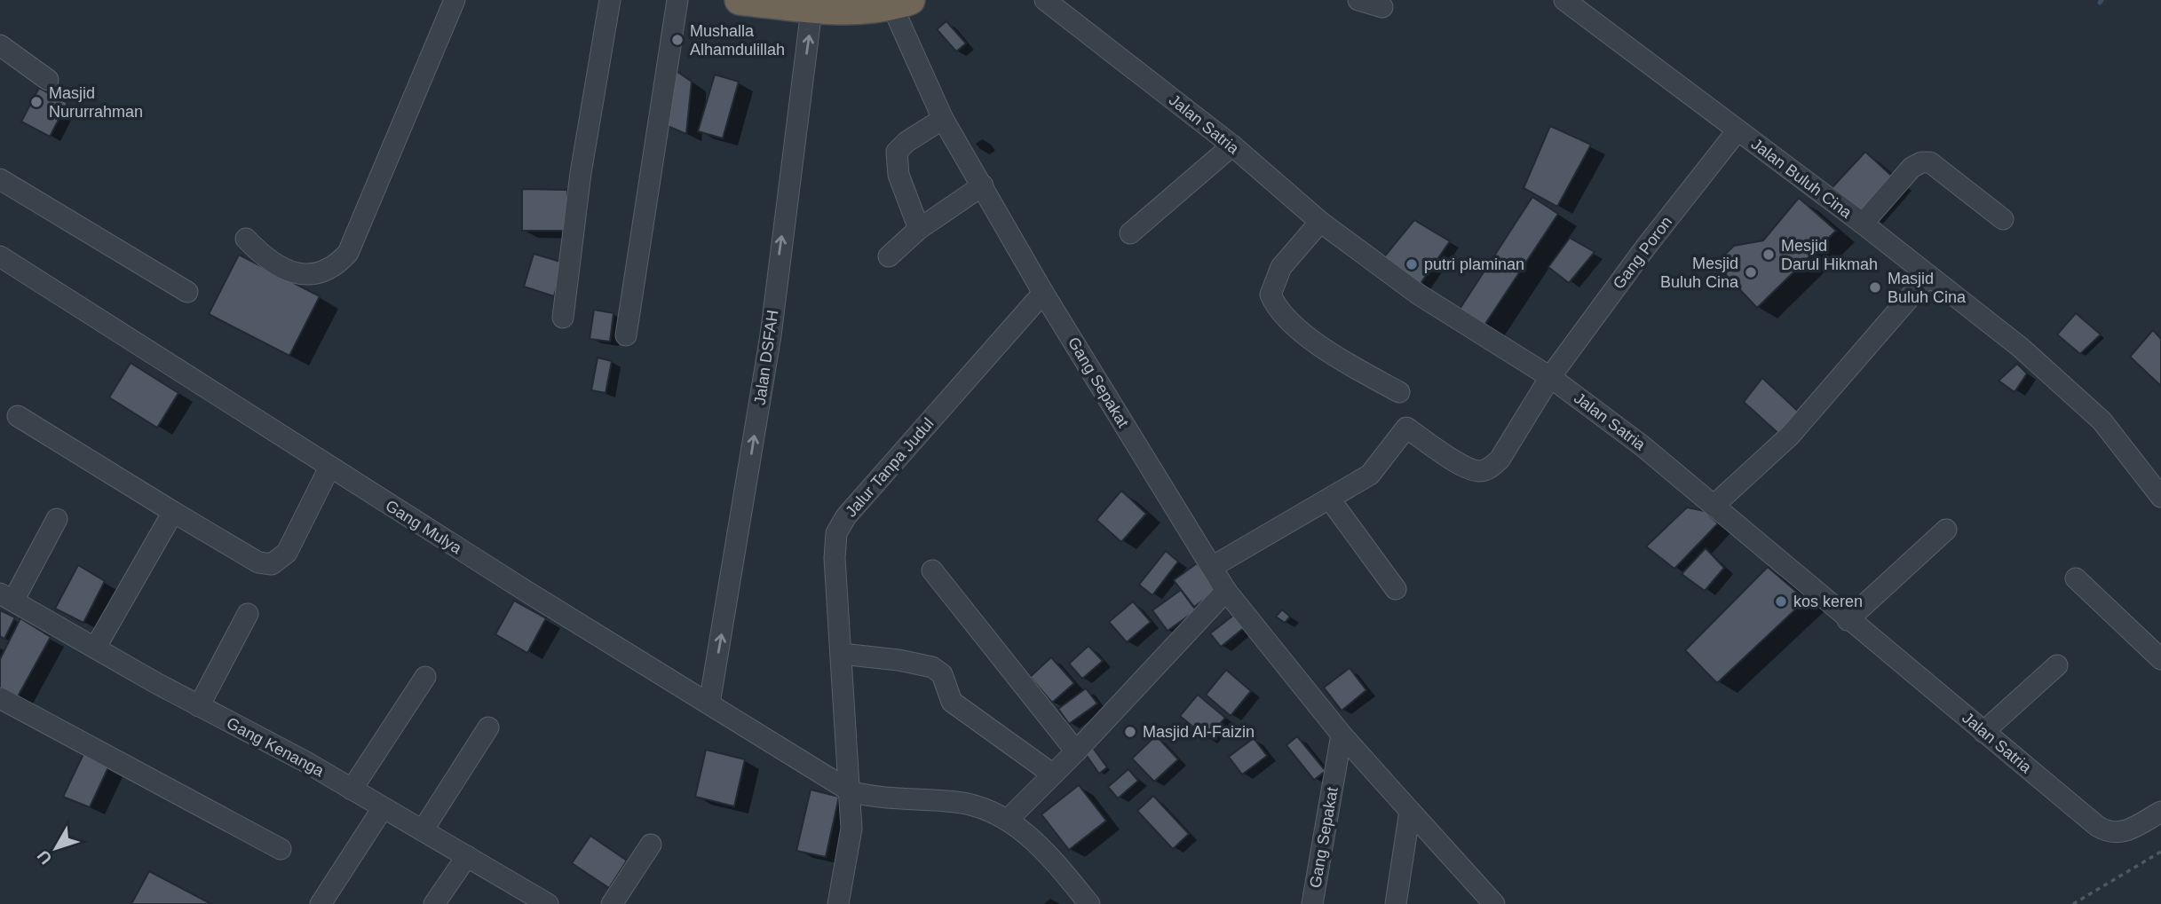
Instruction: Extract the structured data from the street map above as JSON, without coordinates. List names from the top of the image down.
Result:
{
  "streets": {
    "street": [
      "Jalan Satria",
      "Jalan Buluh Cina",
      "Gang Poron",
      "Jalan DSFAH",
      "Gang Sepakat",
      "Jalur Tanpa Judul",
      "Gang Mulya",
      "Gang Kenanga"
    ]
  },
  "crossings": [
    ["Jalan Satria", "Gang Poron"],
    ["Jalan Buluh Cina", "Gang Poron"],
    ["Jalan DSFAH", "Gang Mulya"],
    ["Gang Sepakat", "Jalur Tanpa Judul"],
    ["Jalur Tanpa Judul", "Gang Mulya"]
  ],
  "places": [
    "Mushalla Alhamdulillah",
    "Masjid Nururrahman",
    "Mesjid Darul Hikmah",
    "putri plaminan",
    "Mesjid Buluh Cina",
    "Masjid Buluh Cina",
    "kos keren",
    "Masjid Al-Faizin"
  ],
  "north": "bottom left"
}
